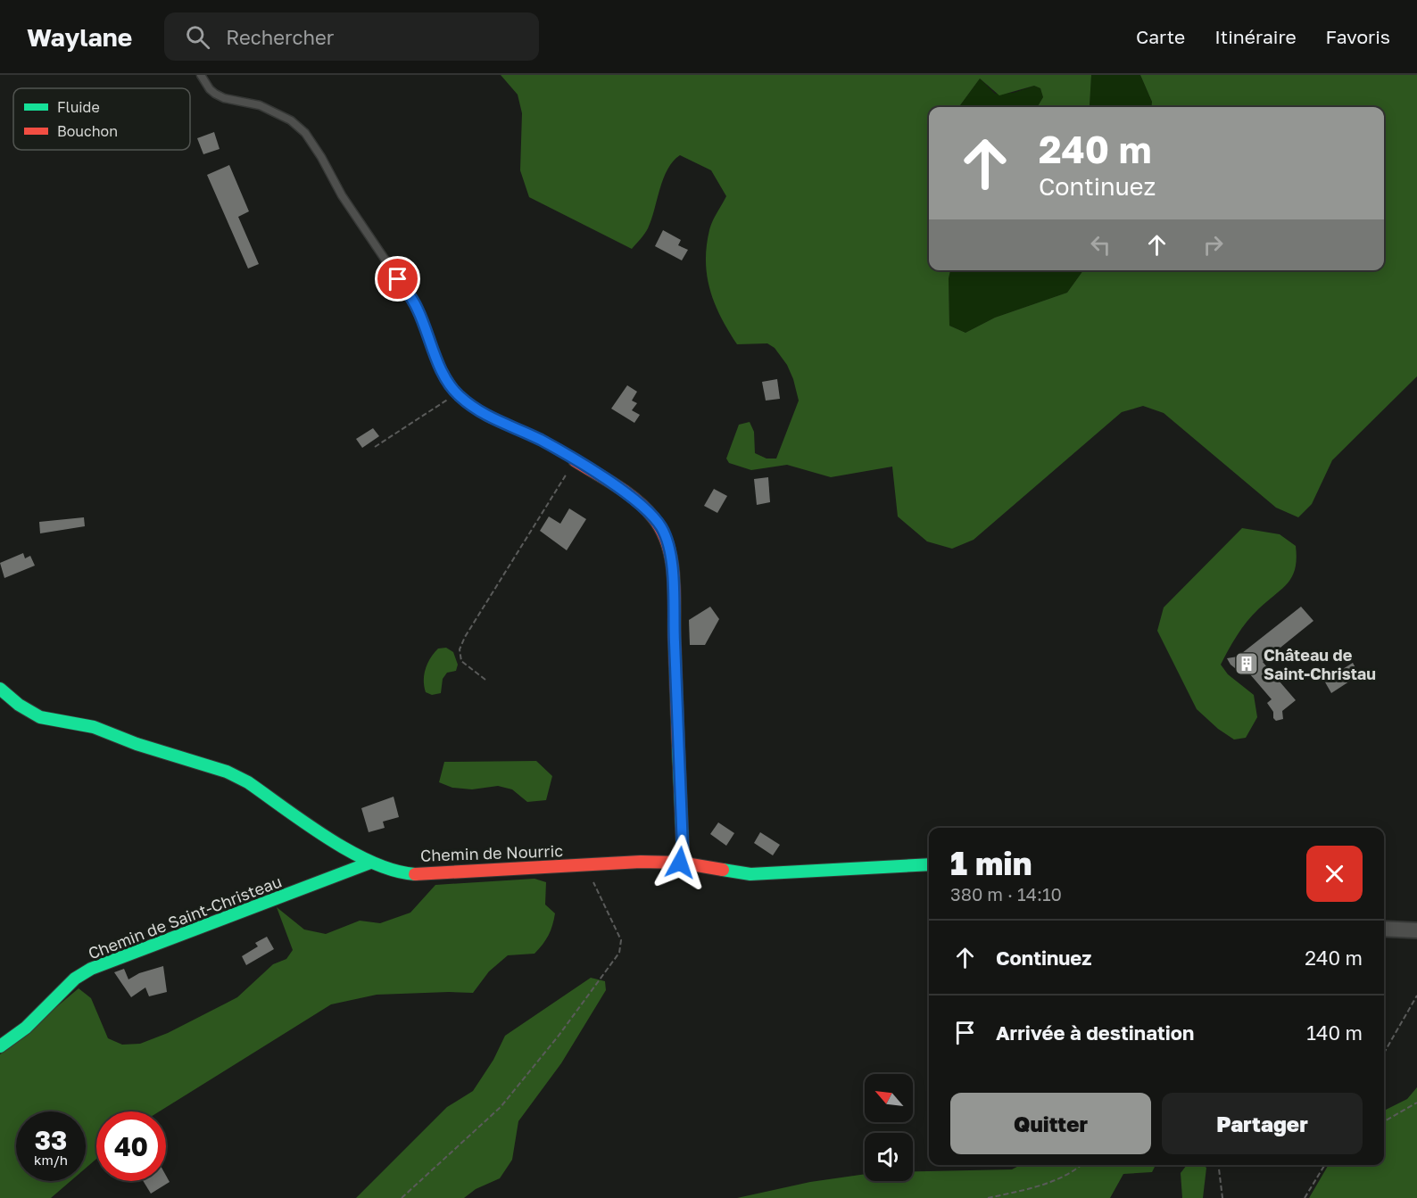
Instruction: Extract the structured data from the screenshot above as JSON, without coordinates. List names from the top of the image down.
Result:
{
  "streets": {
    "street": ["Chemin de Nourric", "Chemin de Saint-Christeau"]
  },
  "crossings": [
    ["Chemin de Nourric", "Chemin de Saint-Christeau"]
  ],
  "places": {
    "building": ["Château de Saint-Christau"]
  },
  "legend": ["Fluide", "Bouchon"],
  "north": "top left",
  "page": {
    "header": "Waylane",
    "search": "Rechercher",
    "nav": ["Carte", "Itinéraire", "Favoris"],
    "turn": ["240 m", "Continuez"],
    "heading": ["1 min", "380 m · 14:10"],
    "list": [
      {
        "name": "Continuez",
        "value": "240 m"
      },
      {
        "name": "Arrivée à destination",
        "value": "140 m"
      }
    ],
    "buttons": ["Quitter", "Partager"],
    "speed": "33 km/h",
    "limit": "40"
  }
}
